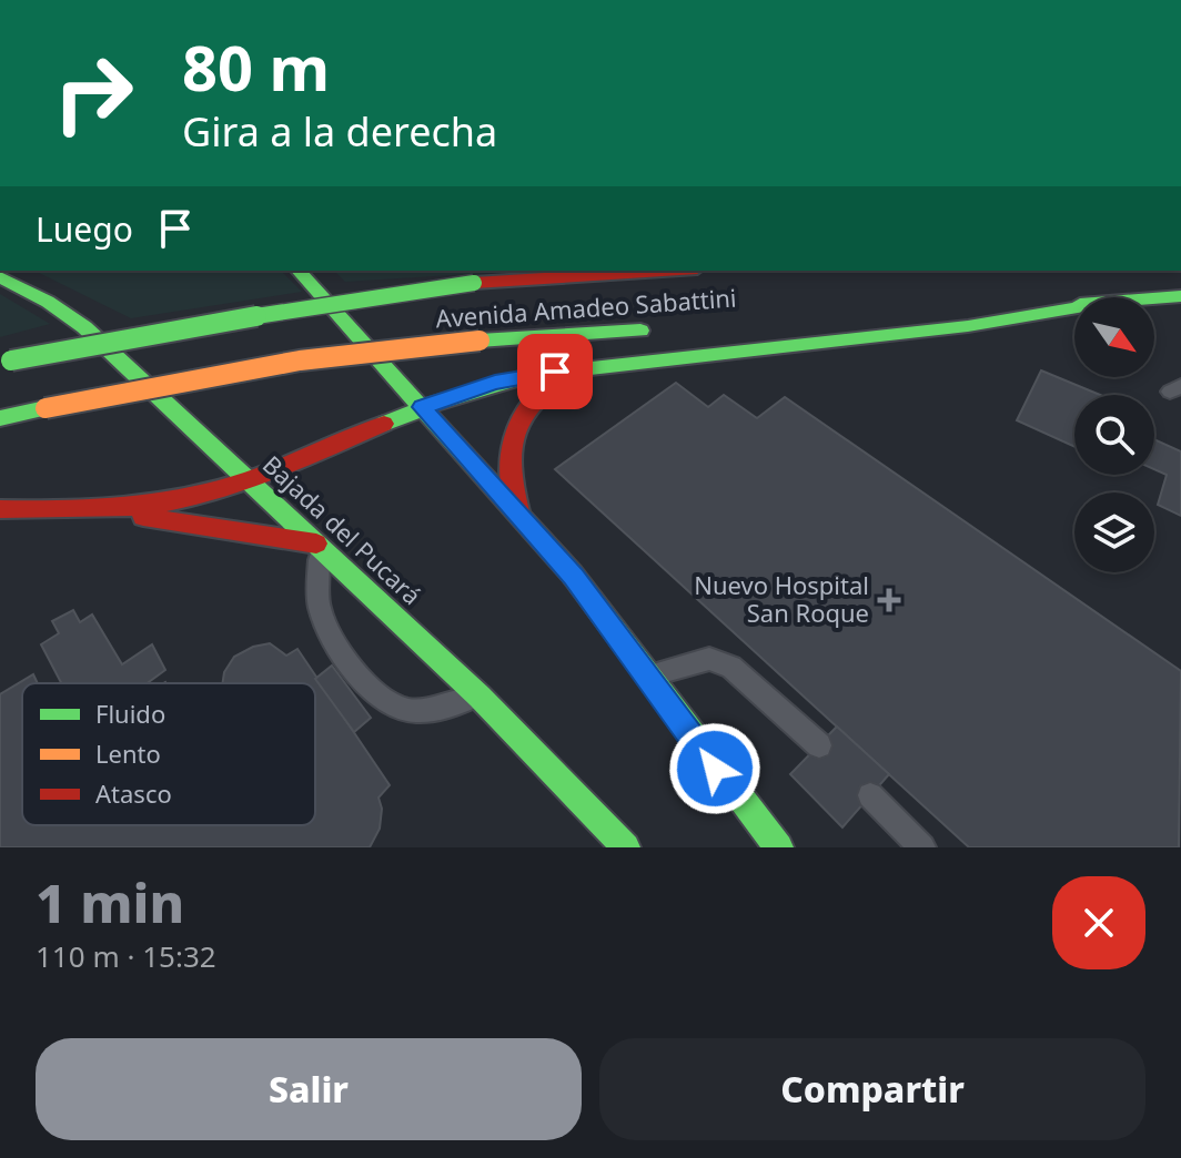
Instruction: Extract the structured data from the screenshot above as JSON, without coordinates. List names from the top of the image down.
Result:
{
  "streets": {
    "main road": ["Avenida Amadeo Sabattini", "Bajada del Pucará"]
  },
  "places": {
    "health": ["Nuevo Hospital San Roque"]
  },
  "legend": ["Fluido", "Lento", "Atasco"],
  "north": "bottom right",
  "page": {
    "turn": ["80 m", "Gira a la derecha"],
    "then": "Luego",
    "heading": ["1 min", "110 m · 15:32"],
    "buttons": ["Salir", "Compartir"]
  }
}
